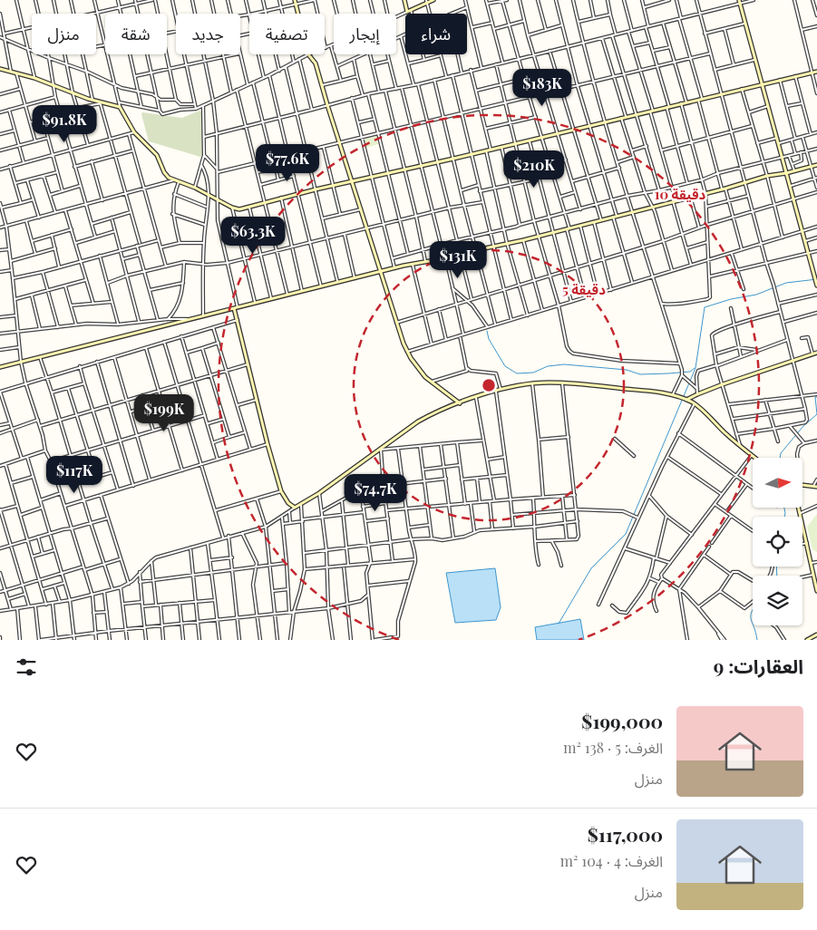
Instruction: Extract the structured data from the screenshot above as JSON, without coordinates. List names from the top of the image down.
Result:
{
  "north": "right",
  "page": {
    "chip": [
      "شراء",
      "إيجار",
      "تصفية",
      "جديد",
      "شقة",
      "منزل"
    ],
    "price": [
      "$183K",
      "$91.8K",
      "$77.6K",
      "$210K",
      "$63.3K",
      "$131K",
      "$199K",
      "$117K",
      "$74.7K"
    ],
    "heading": "العقارات: 9",
    "list": [
      {
        "name": "$199,000",
        "note": "الغرف: 5 · 138 m² · منزل"
      },
      {
        "name": "$117,000",
        "note": "الغرف: 4 · 104 m² · منزل"
      }
    ]
  },
  "rings": ["10 دقيقة", "5 دقيقة"]
}
